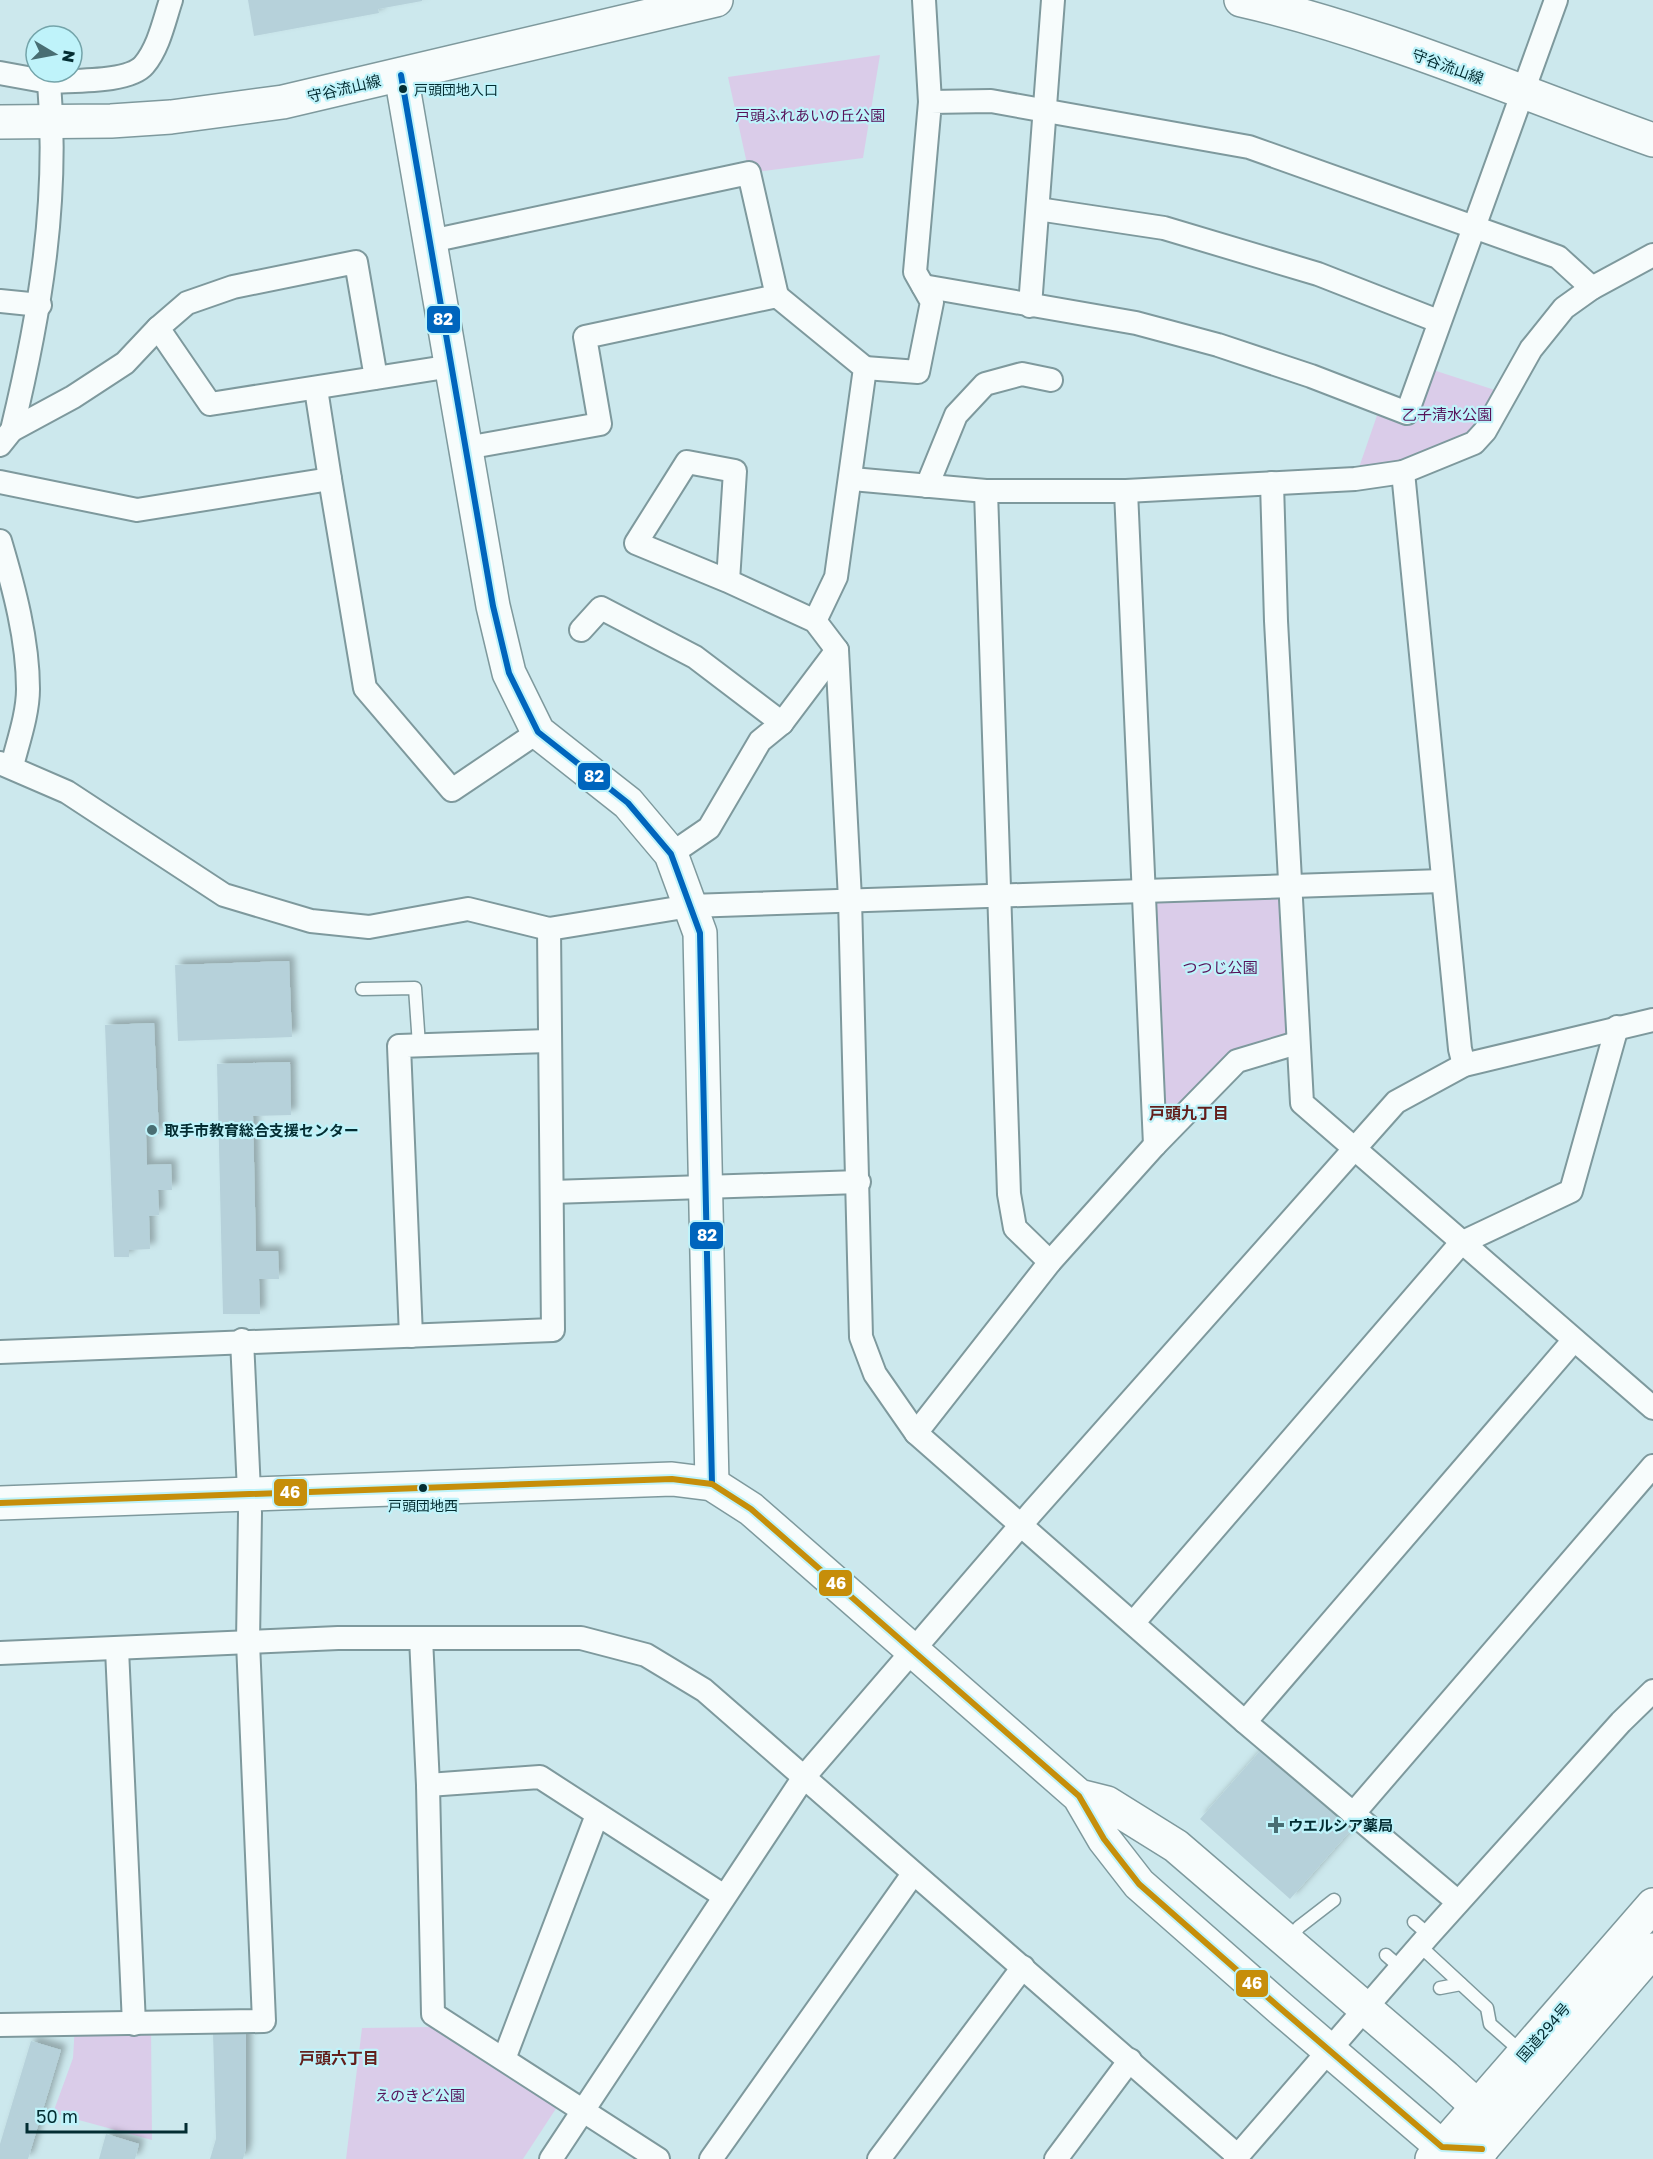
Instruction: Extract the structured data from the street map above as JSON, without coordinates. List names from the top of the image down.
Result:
{
  "streets": {
    "main road": ["守谷流山線", "国道294号"]
  },
  "districts": ["戸頭九丁目", "戸頭六丁目"],
  "parks": [
    "戸頭ふれあいの丘公園",
    "乙子清水公園",
    "つつじ公園",
    "えのきど公園"
  ],
  "places": {
    "other": ["戸頭団地入口", "取手市教育総合支援センター", "戸頭団地西"],
    "health": ["ウエルシア薬局"]
  },
  "lines": ["transit line 82", "transit line 46"],
  "scale_bar": "50 m",
  "north": "right"
}
